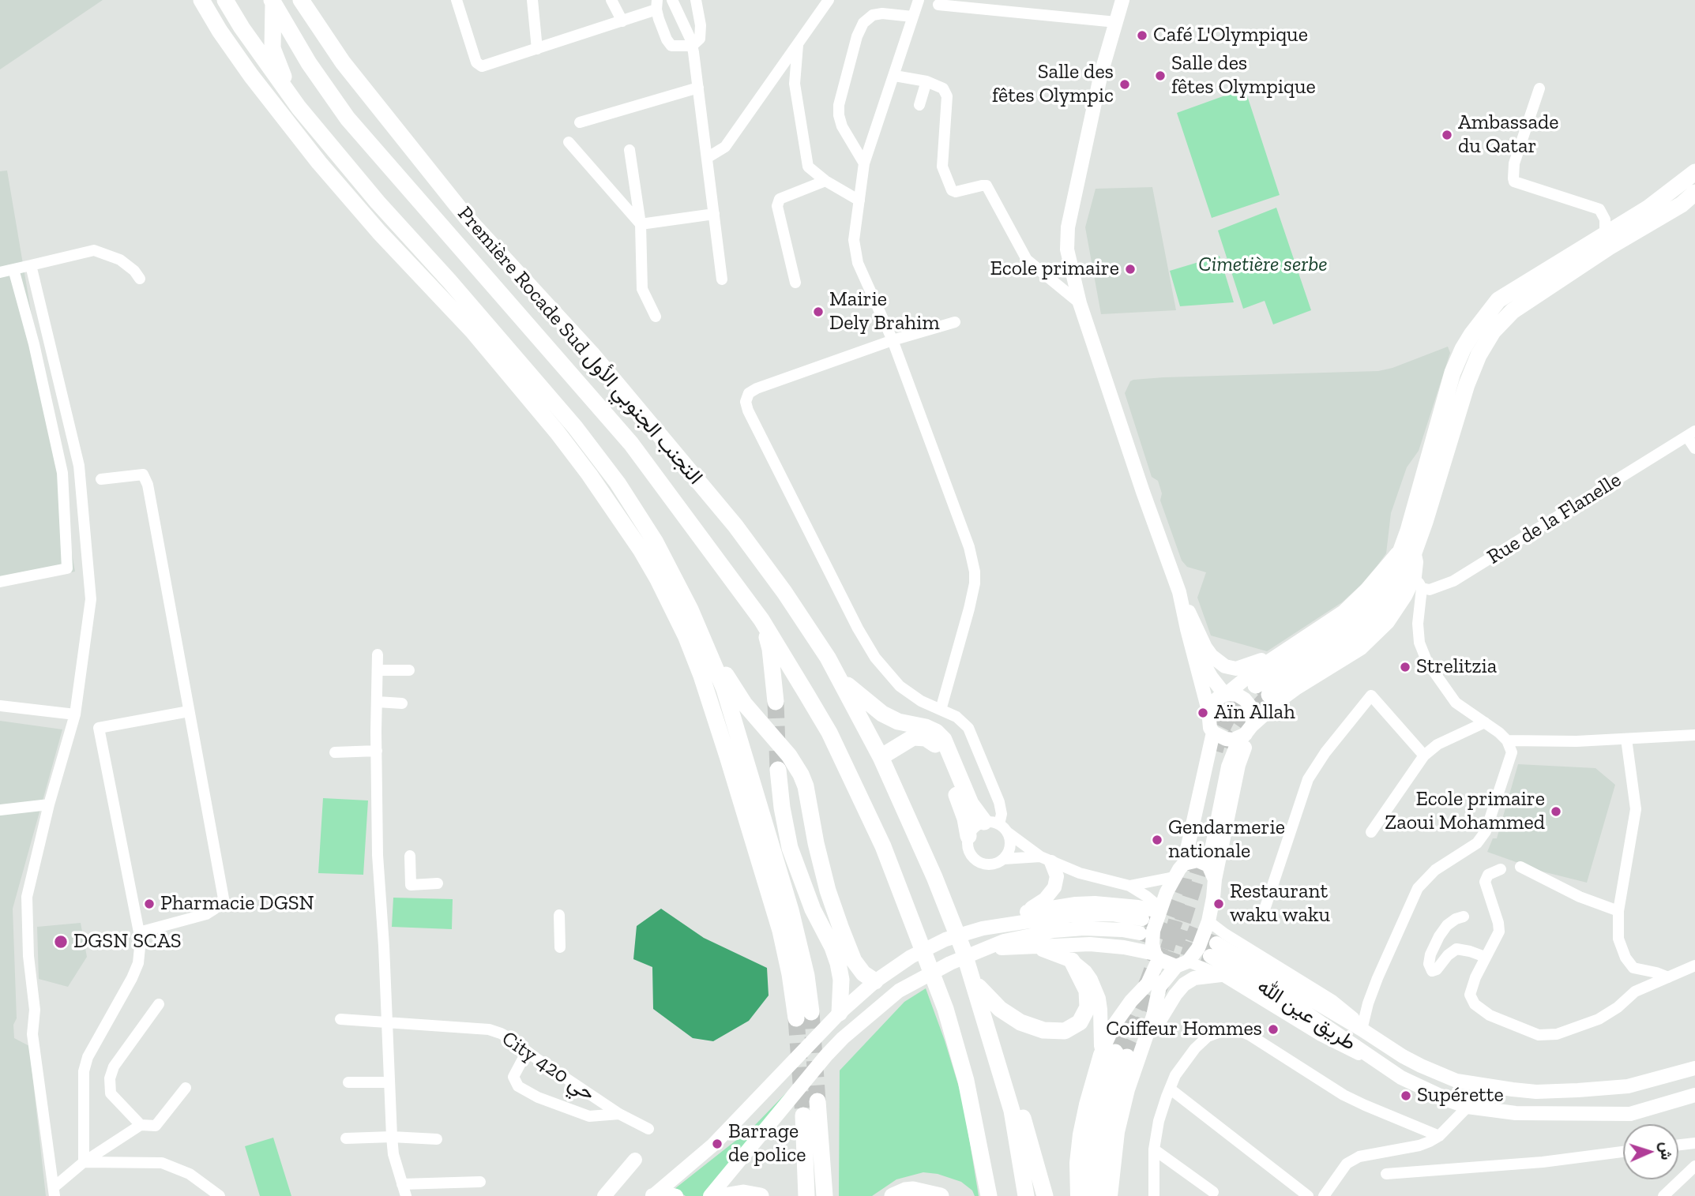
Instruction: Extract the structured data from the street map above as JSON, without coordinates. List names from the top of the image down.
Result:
{
  "streets": {
    "highway": ["Première Rocade Sud التجنب الجنوبي الأول"],
    "main road": ["طريق عين الله"],
    "street": ["Rue de la Flanelle", "City 420 حي"]
  },
  "parks": ["Cimetière serbe"],
  "places": [
    "Café L'Olympique",
    "Salle des fêtes Olympique",
    "Salle des fêtes Olympic",
    "Ambassade du Qatar",
    "Ecole primaire",
    "Mairie Dely Brahim",
    "Strelitzia",
    "Aïn Allah",
    "Ecole primaire Zaoui Mohammed",
    "Gendarmerie nationale",
    "Pharmacie DGSN",
    "Restaurant waku waku",
    "DGSN SCAS",
    "Coiffeur Hommes",
    "Supérette",
    "Barrage de police"
  ],
  "north": "right"
}
